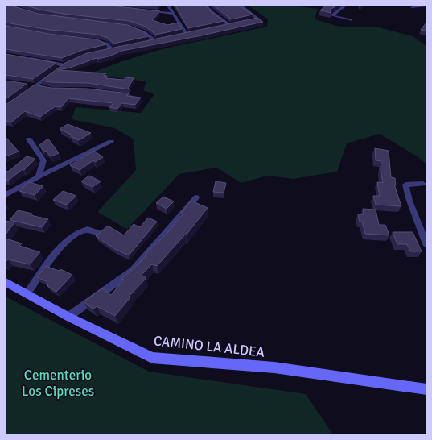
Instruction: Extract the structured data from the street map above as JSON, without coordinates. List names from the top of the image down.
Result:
{
  "streets": {
    "street": ["CAMINO LA ALDEA"]
  },
  "parks": ["Cementerio Los Cipreses"]
}
